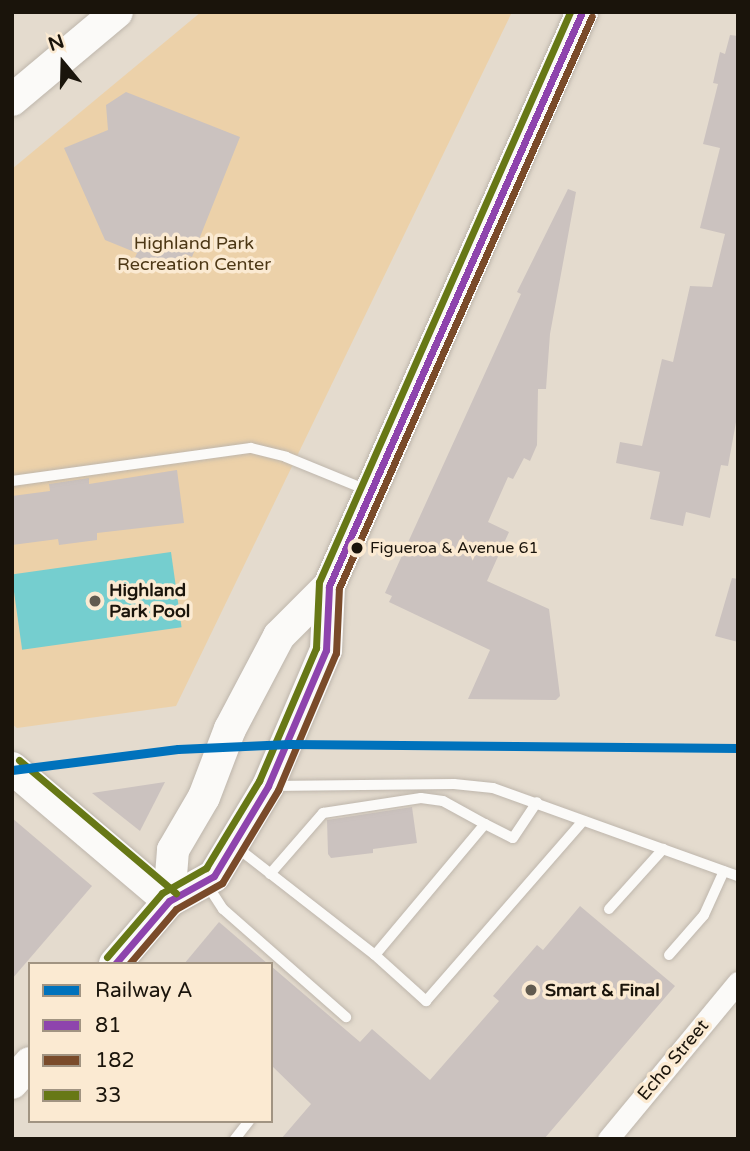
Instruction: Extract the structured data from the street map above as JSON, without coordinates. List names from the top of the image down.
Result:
{
  "streets": {
    "street": ["Echo Street"]
  },
  "parks": ["Highland Park Recreation Center"],
  "places": ["Figueroa & Avenue 61", "Highland Park Pool", "Smart & Final"],
  "lines": [
    "transit line 81",
    "transit line 33",
    "transit line 182",
    "rail line A"
  ],
  "legend": [
    "Railway A",
    "81",
    "182",
    "33"
  ],
  "north": "top"
}
